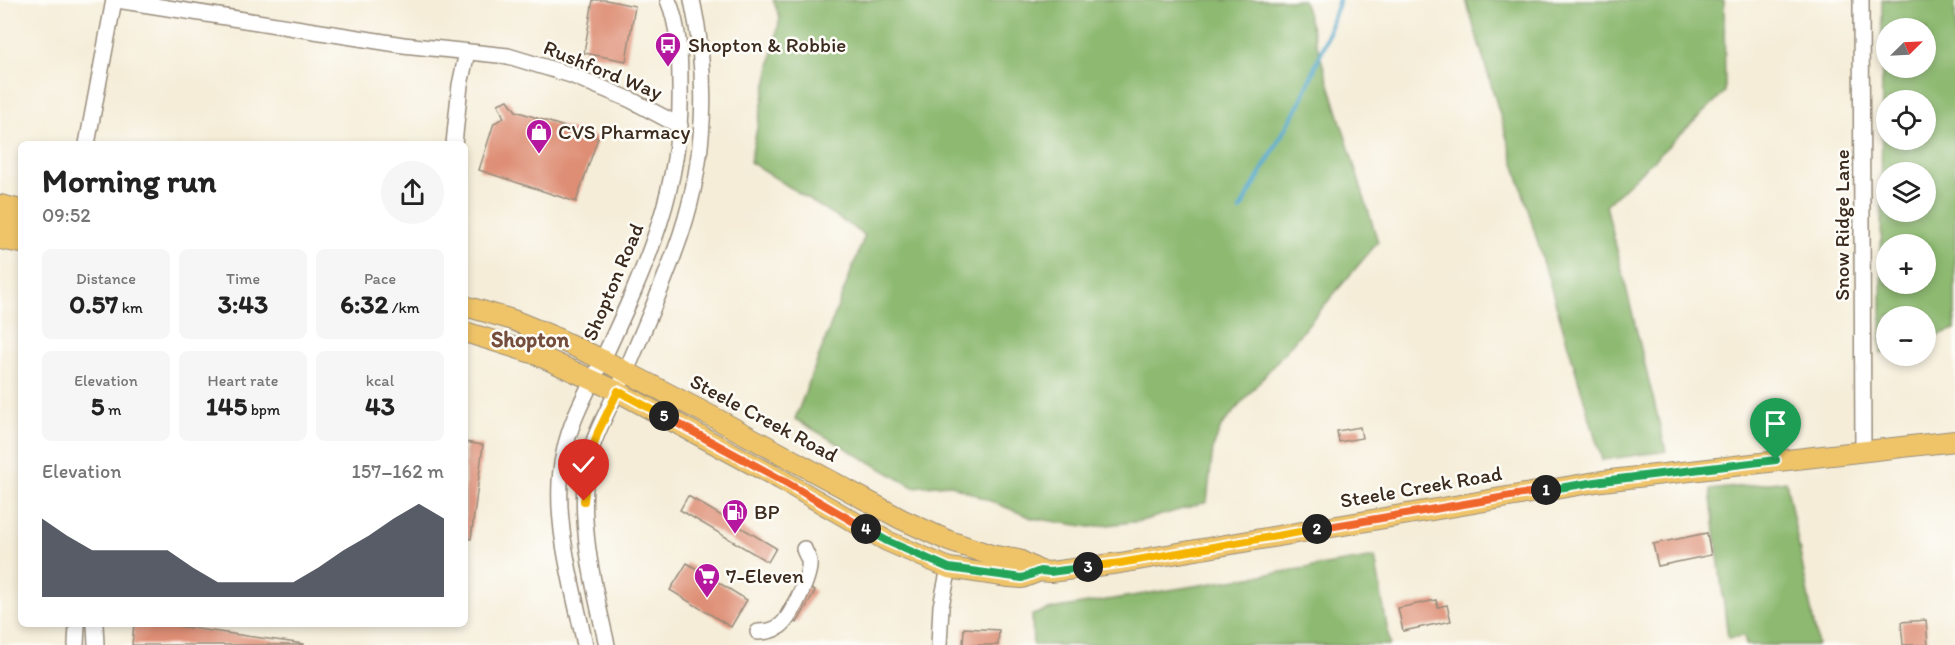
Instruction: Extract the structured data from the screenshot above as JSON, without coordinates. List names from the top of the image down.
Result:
{
  "streets": {
    "main road": ["Steele Creek Road"],
    "street": ["Rushford Way", "Snow Ridge Lane", "Shopton Road"]
  },
  "crossings": [
    ["Rushford Way", "Shopton Road"],
    ["Snow Ridge Lane", "Steele Creek Road"],
    ["Shopton Road", "Steele Creek Road"]
  ],
  "districts": ["Shopton"],
  "places": {
    "bus stop": ["Shopton & Robbie"],
    "shop": ["CVS Pharmacy"],
    "fuel station": ["BP"],
    "supermarket": ["7-Eleven"]
  },
  "north": "top right",
  "page": {
    "map_buttons": ["+", "−"],
    "heading": ["Morning run", "09:52"],
    "stats": [
      ["Distance", "0.57 km"],
      ["Time", "3:43"],
      ["Pace", "6:32 /km"],
      ["Elevation", "5 m"],
      ["Heart rate", "145 bpm"],
      ["kcal", "43"]
    ],
    "pins": [
      "5",
      "1",
      "2",
      "4",
      "3"
    ],
    "chart": ["Elevation", "157–162 m"]
  }
}
